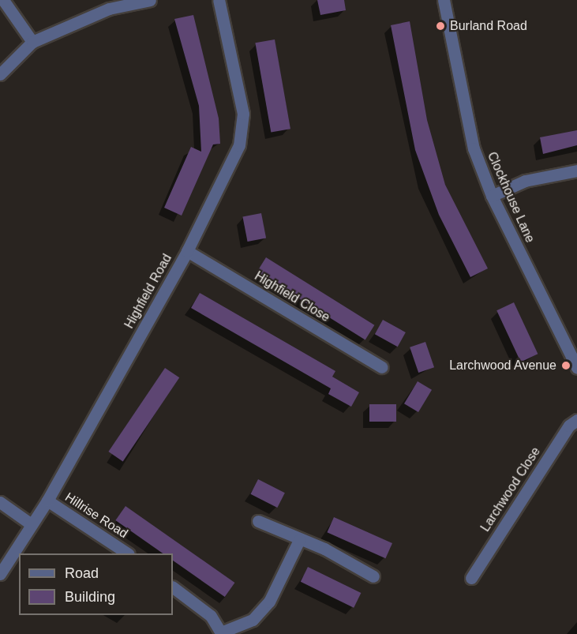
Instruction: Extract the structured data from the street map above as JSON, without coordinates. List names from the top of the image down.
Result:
{
  "streets": {
    "street": [
      "Clockhouse Lane",
      "Highfield Road",
      "Highfield Close",
      "Larchwood Close",
      "Hillrise Road"
    ]
  },
  "crossings": [
    ["Highfield Road", "Highfield Close"],
    ["Highfield Road", "Hillrise Road"]
  ],
  "places": ["Burland Road", "Larchwood Avenue"],
  "legend": ["Road", "Building"]
}
